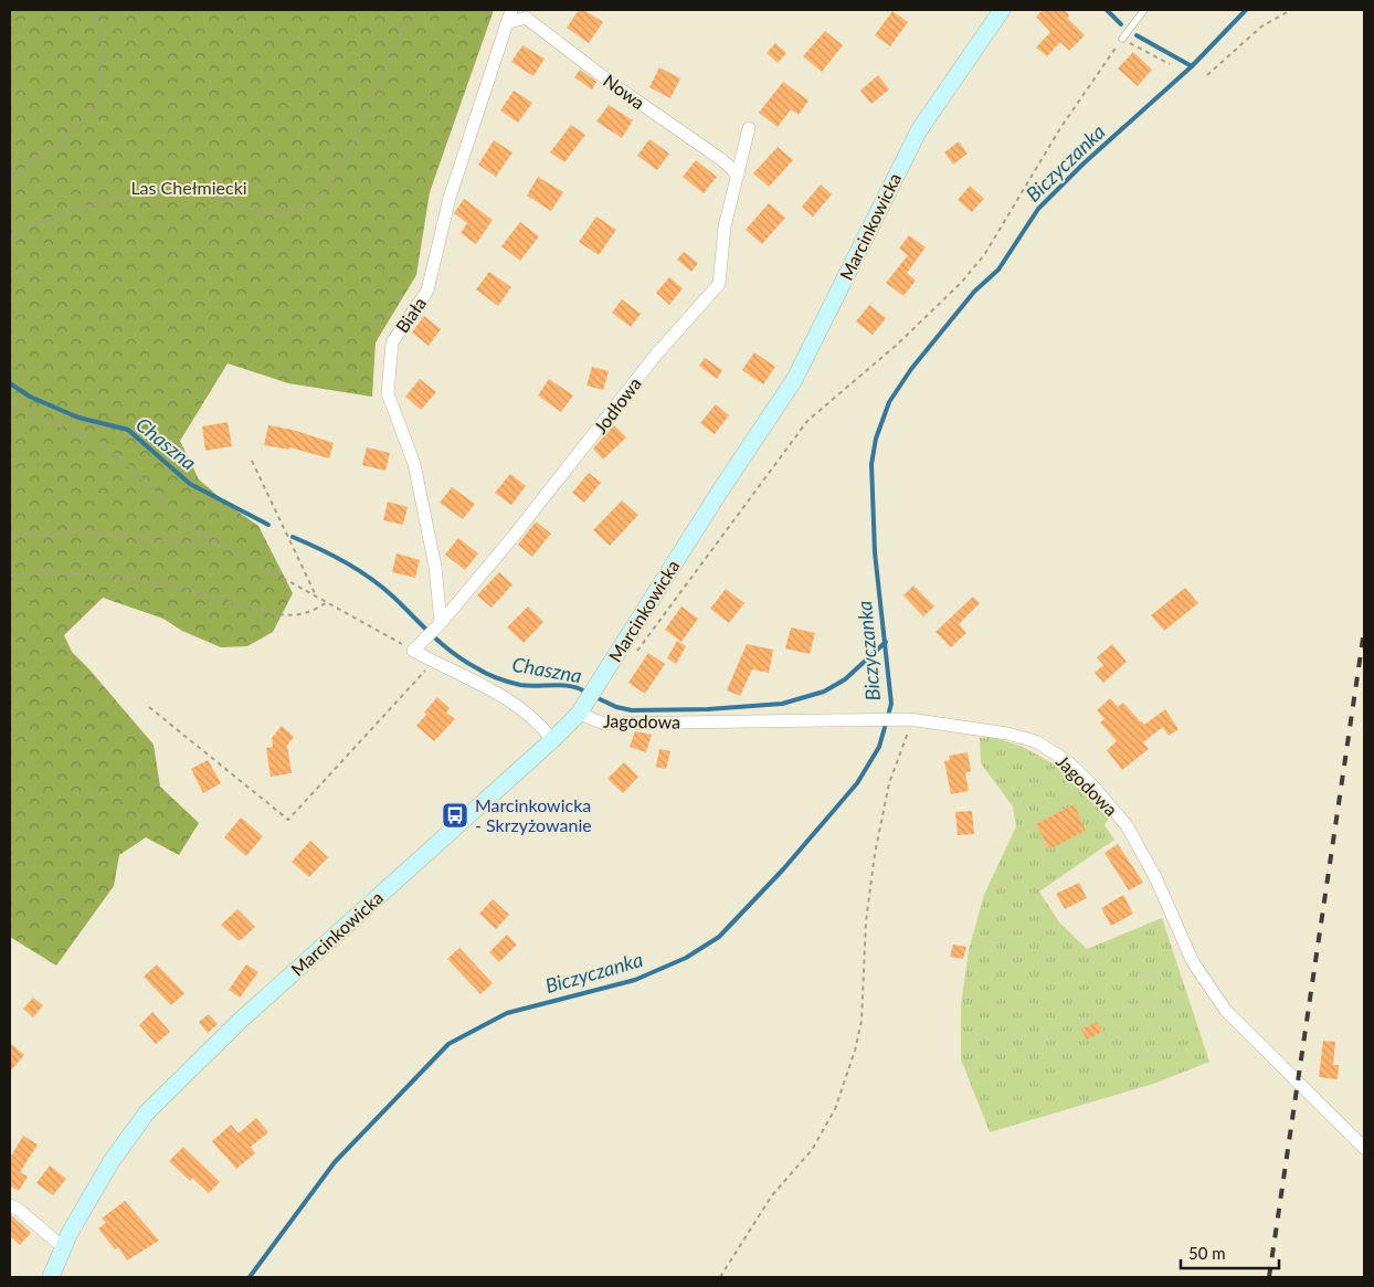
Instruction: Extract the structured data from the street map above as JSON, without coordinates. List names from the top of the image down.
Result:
{
  "streets": {
    "street": [
      "Nowa",
      "Marcinkowicka",
      "Biała",
      "Jodłowa",
      "Jagodowa"
    ]
  },
  "crossings": [
    ["Nowa", "Biała"],
    ["Nowa", "Jodłowa"],
    ["Marcinkowicka", "Jagodowa"],
    ["Biała", "Jodłowa"]
  ],
  "water": ["Biczyczanka", "Chaszna"],
  "parks": ["Las Chełmiecki"],
  "places": {
    "bus stop": ["Marcinkowicka - Skrzyżowanie"]
  },
  "scale_bar": "50 m"
}
